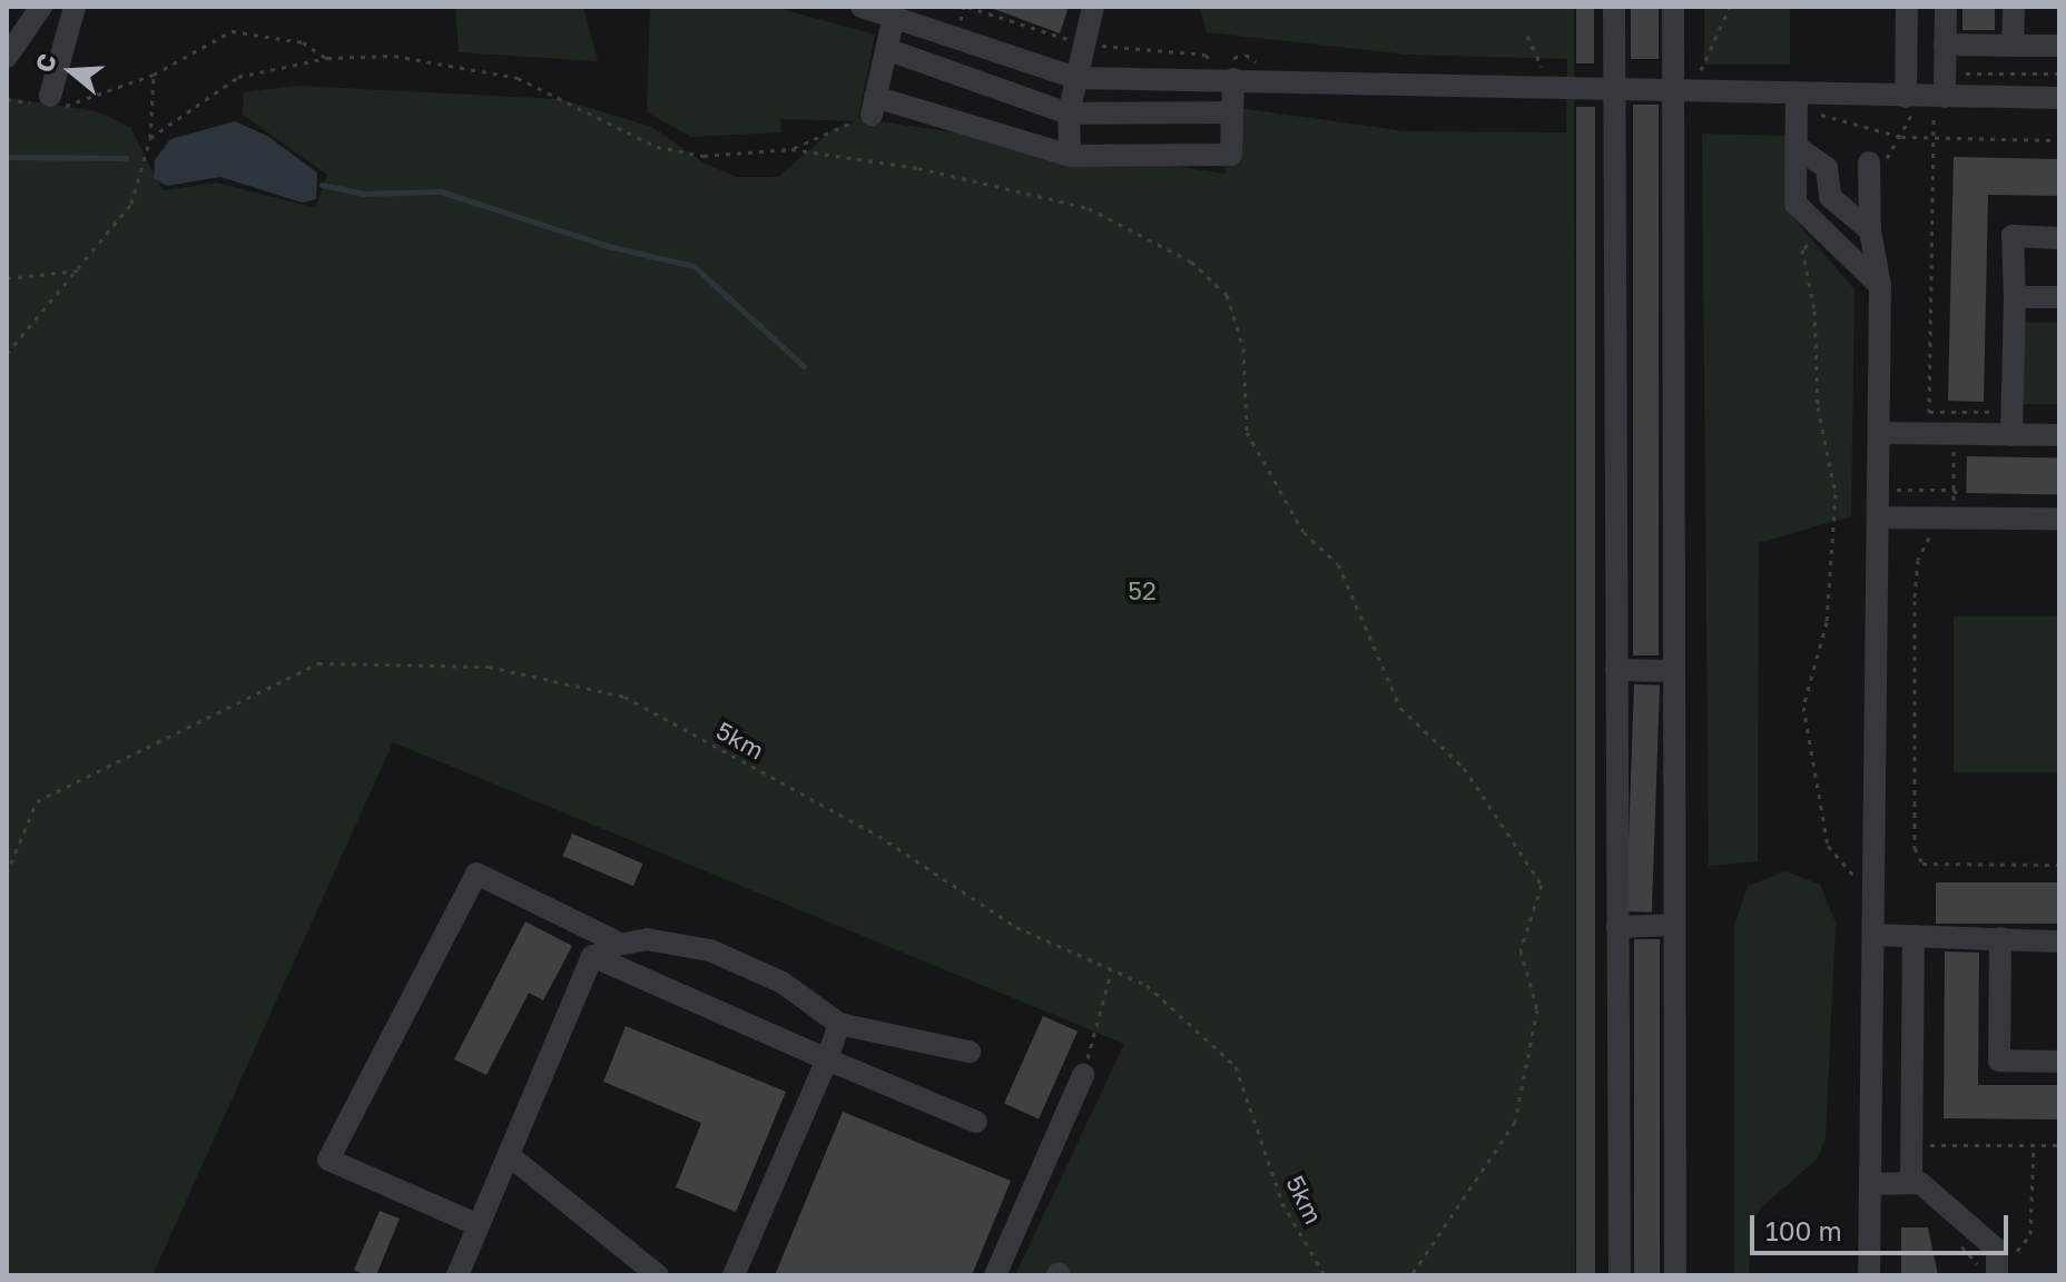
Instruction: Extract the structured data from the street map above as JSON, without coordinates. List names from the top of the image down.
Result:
{
  "streets": {
    "path": ["5km"]
  },
  "parks": ["52"],
  "scale_bar": "100 m",
  "north": "left"
}
